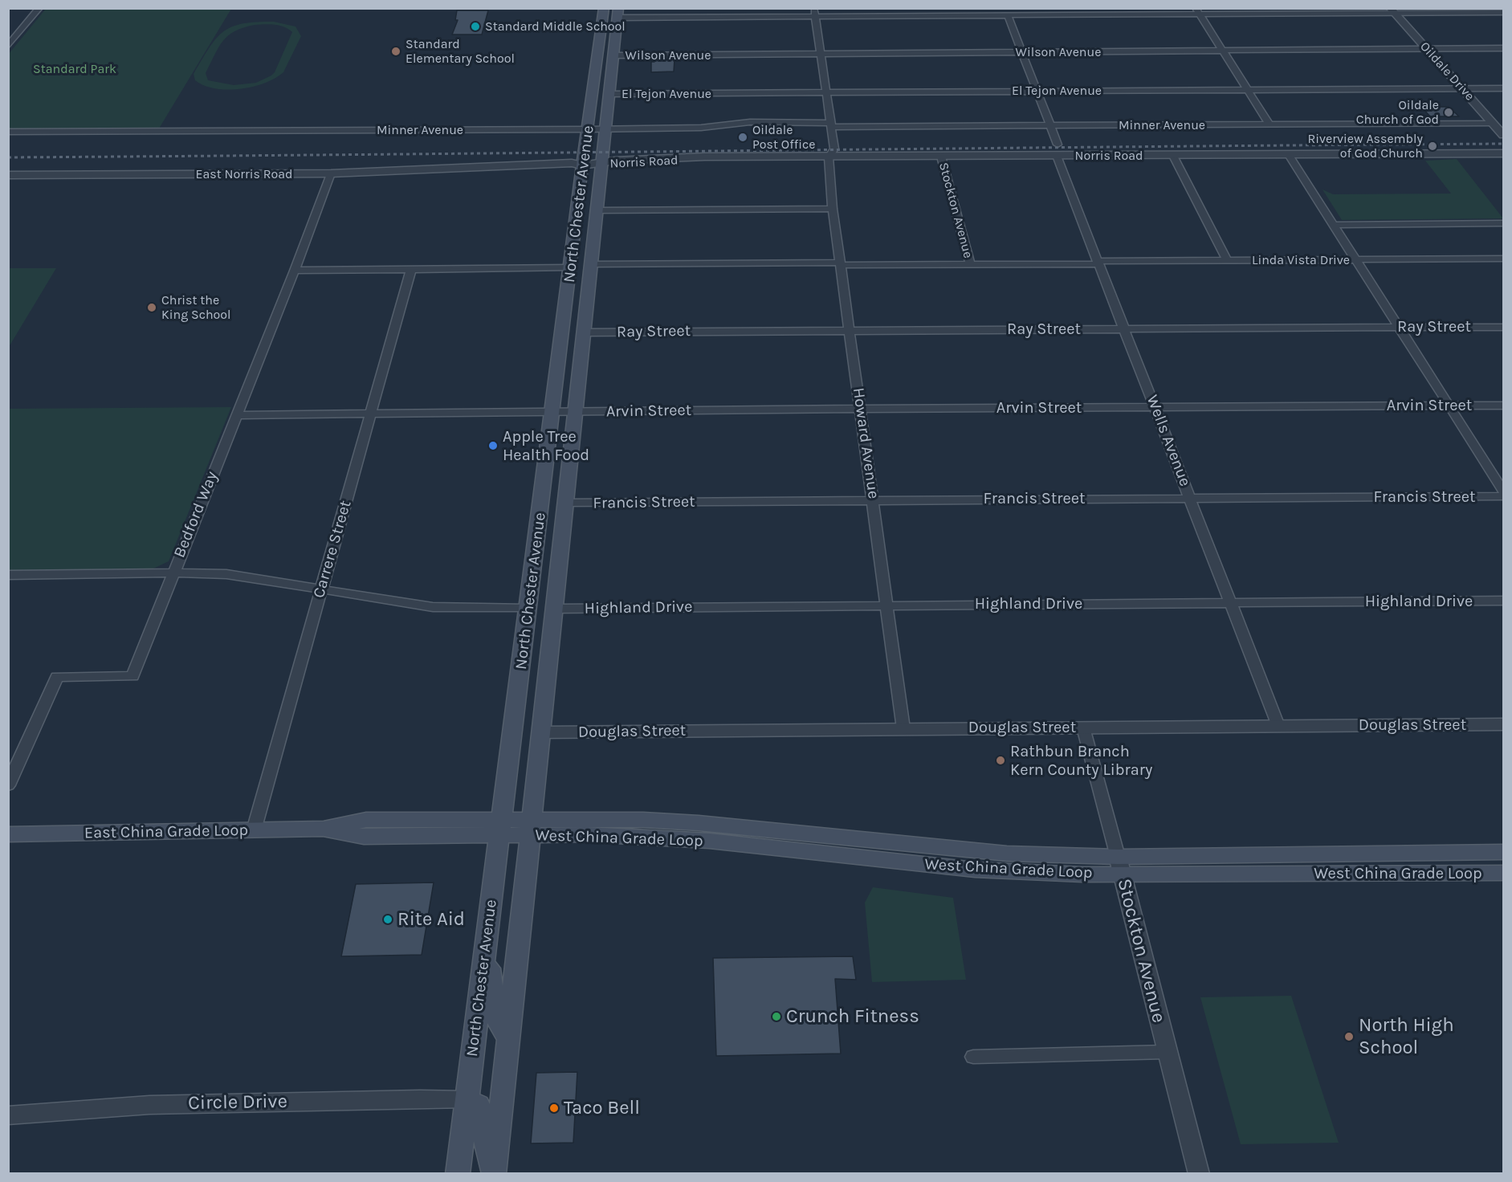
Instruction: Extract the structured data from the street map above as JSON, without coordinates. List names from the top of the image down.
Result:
{
  "streets": {
    "main road": ["North Chester Avenue", "East China Grade Loop", "West China Grade Loop"],
    "street": [
      "Wilson Avenue",
      "Oildale Drive",
      "El Tejon Avenue",
      "Minner Avenue",
      "Norris Road",
      "East Norris Road",
      "Stockton Avenue",
      "Linda Vista Drive",
      "Ray Street",
      "Arvin Street",
      "Wells Avenue",
      "Howard Avenue",
      "Francis Street",
      "Bedford Way",
      "Carrere Street",
      "Highland Drive",
      "Douglas Street",
      "Circle Drive"
    ]
  },
  "crossings": [
    ["Wilson Avenue", "Oildale Drive"],
    ["Wilson Avenue", "North Chester Avenue"],
    ["Wilson Avenue", "Howard Avenue"],
    ["Oildale Drive", "El Tejon Avenue"],
    ["Oildale Drive", "Minner Avenue"],
    ["El Tejon Avenue", "North Chester Avenue"],
    ["El Tejon Avenue", "Howard Avenue"],
    ["Minner Avenue", "North Chester Avenue"],
    ["Minner Avenue", "Howard Avenue"],
    ["Norris Road", "East Norris Road"],
    ["Norris Road", "North Chester Avenue"],
    ["Norris Road", "Stockton Avenue"],
    ["Norris Road", "Wells Avenue"],
    ["Norris Road", "Howard Avenue"],
    ["East Norris Road", "North Chester Avenue"],
    ["East Norris Road", "Bedford Way"],
    ["North Chester Avenue", "Linda Vista Drive"],
    ["North Chester Avenue", "Ray Street"],
    ["North Chester Avenue", "Arvin Street"],
    ["North Chester Avenue", "Francis Street"],
    ["North Chester Avenue", "Highland Drive"],
    ["North Chester Avenue", "Douglas Street"],
    ["North Chester Avenue", "East China Grade Loop"],
    ["North Chester Avenue", "West China Grade Loop"],
    ["North Chester Avenue", "Circle Drive"],
    ["Stockton Avenue", "Linda Vista Drive"],
    ["Stockton Avenue", "Douglas Street"],
    ["Stockton Avenue", "West China Grade Loop"],
    ["Linda Vista Drive", "Wells Avenue"],
    ["Linda Vista Drive", "Howard Avenue"],
    ["Ray Street", "Wells Avenue"],
    ["Ray Street", "Howard Avenue"],
    ["Arvin Street", "Wells Avenue"],
    ["Arvin Street", "Howard Avenue"],
    ["Arvin Street", "Bedford Way"],
    ["Arvin Street", "Carrere Street"],
    ["Wells Avenue", "Francis Street"],
    ["Wells Avenue", "Highland Drive"],
    ["Wells Avenue", "Douglas Street"],
    ["Howard Avenue", "Francis Street"],
    ["Howard Avenue", "Highland Drive"],
    ["Howard Avenue", "Douglas Street"],
    ["Carrere Street", "East China Grade Loop"],
    ["East China Grade Loop", "West China Grade Loop"]
  ],
  "parks": ["Standard Park"],
  "places": [
    "Standard Middle School",
    "Standard Elementary School",
    "Oildale Church of God",
    "Oildale Post Office",
    "Riverview Assembly of God Church",
    "Christ the King School",
    "Apple Tree Health Food",
    "Rathbun Branch Kern County Library",
    "Rite Aid",
    "Crunch Fitness",
    "North High School",
    "Taco Bell"
  ]
}
